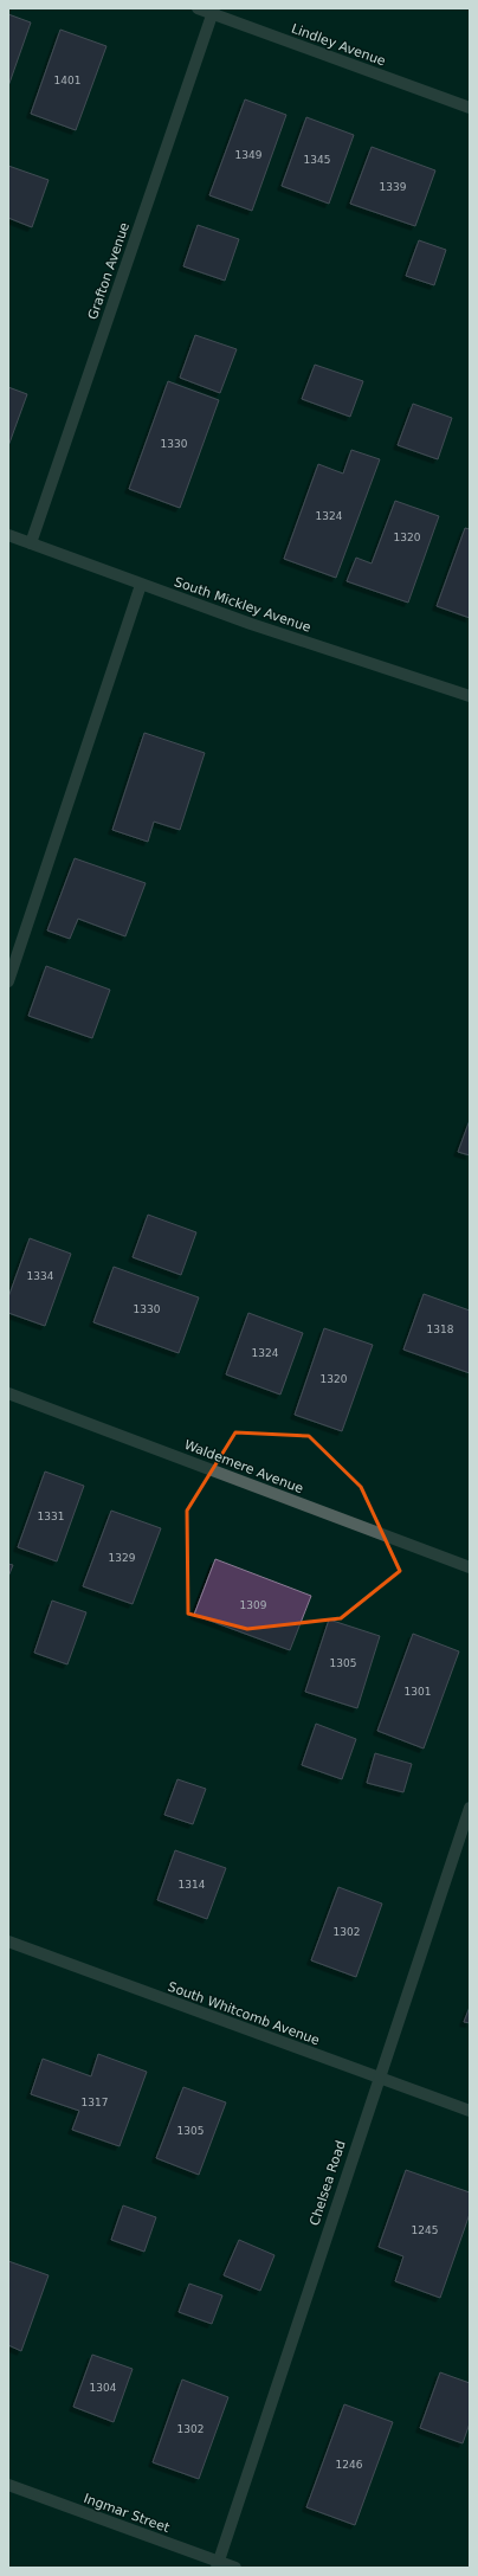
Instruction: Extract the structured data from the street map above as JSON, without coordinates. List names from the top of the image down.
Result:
{
  "streets": {
    "street": [
      "Lindley Avenue",
      "Grafton Avenue",
      "South Mickley Avenue",
      "Waldemere Avenue",
      "South Whitcomb Avenue",
      "Chelsea Road",
      "Ingmar Street"
    ]
  },
  "crossings": [
    ["Lindley Avenue", "Grafton Avenue"],
    ["Grafton Avenue", "South Mickley Avenue"],
    ["South Whitcomb Avenue", "Chelsea Road"],
    ["Chelsea Road", "Ingmar Street"]
  ],
  "house_numbers": [
    "1401",
    "1349",
    "1345",
    "1339",
    "1330",
    "1324",
    "1320",
    "1334",
    "1330",
    "1318",
    "1324",
    "1320",
    "1331",
    "1329",
    "1309",
    "1305",
    "1301",
    "1314",
    "1302",
    "1317",
    "1305",
    "1245",
    "1304",
    "1302",
    "1246"
  ]
}
